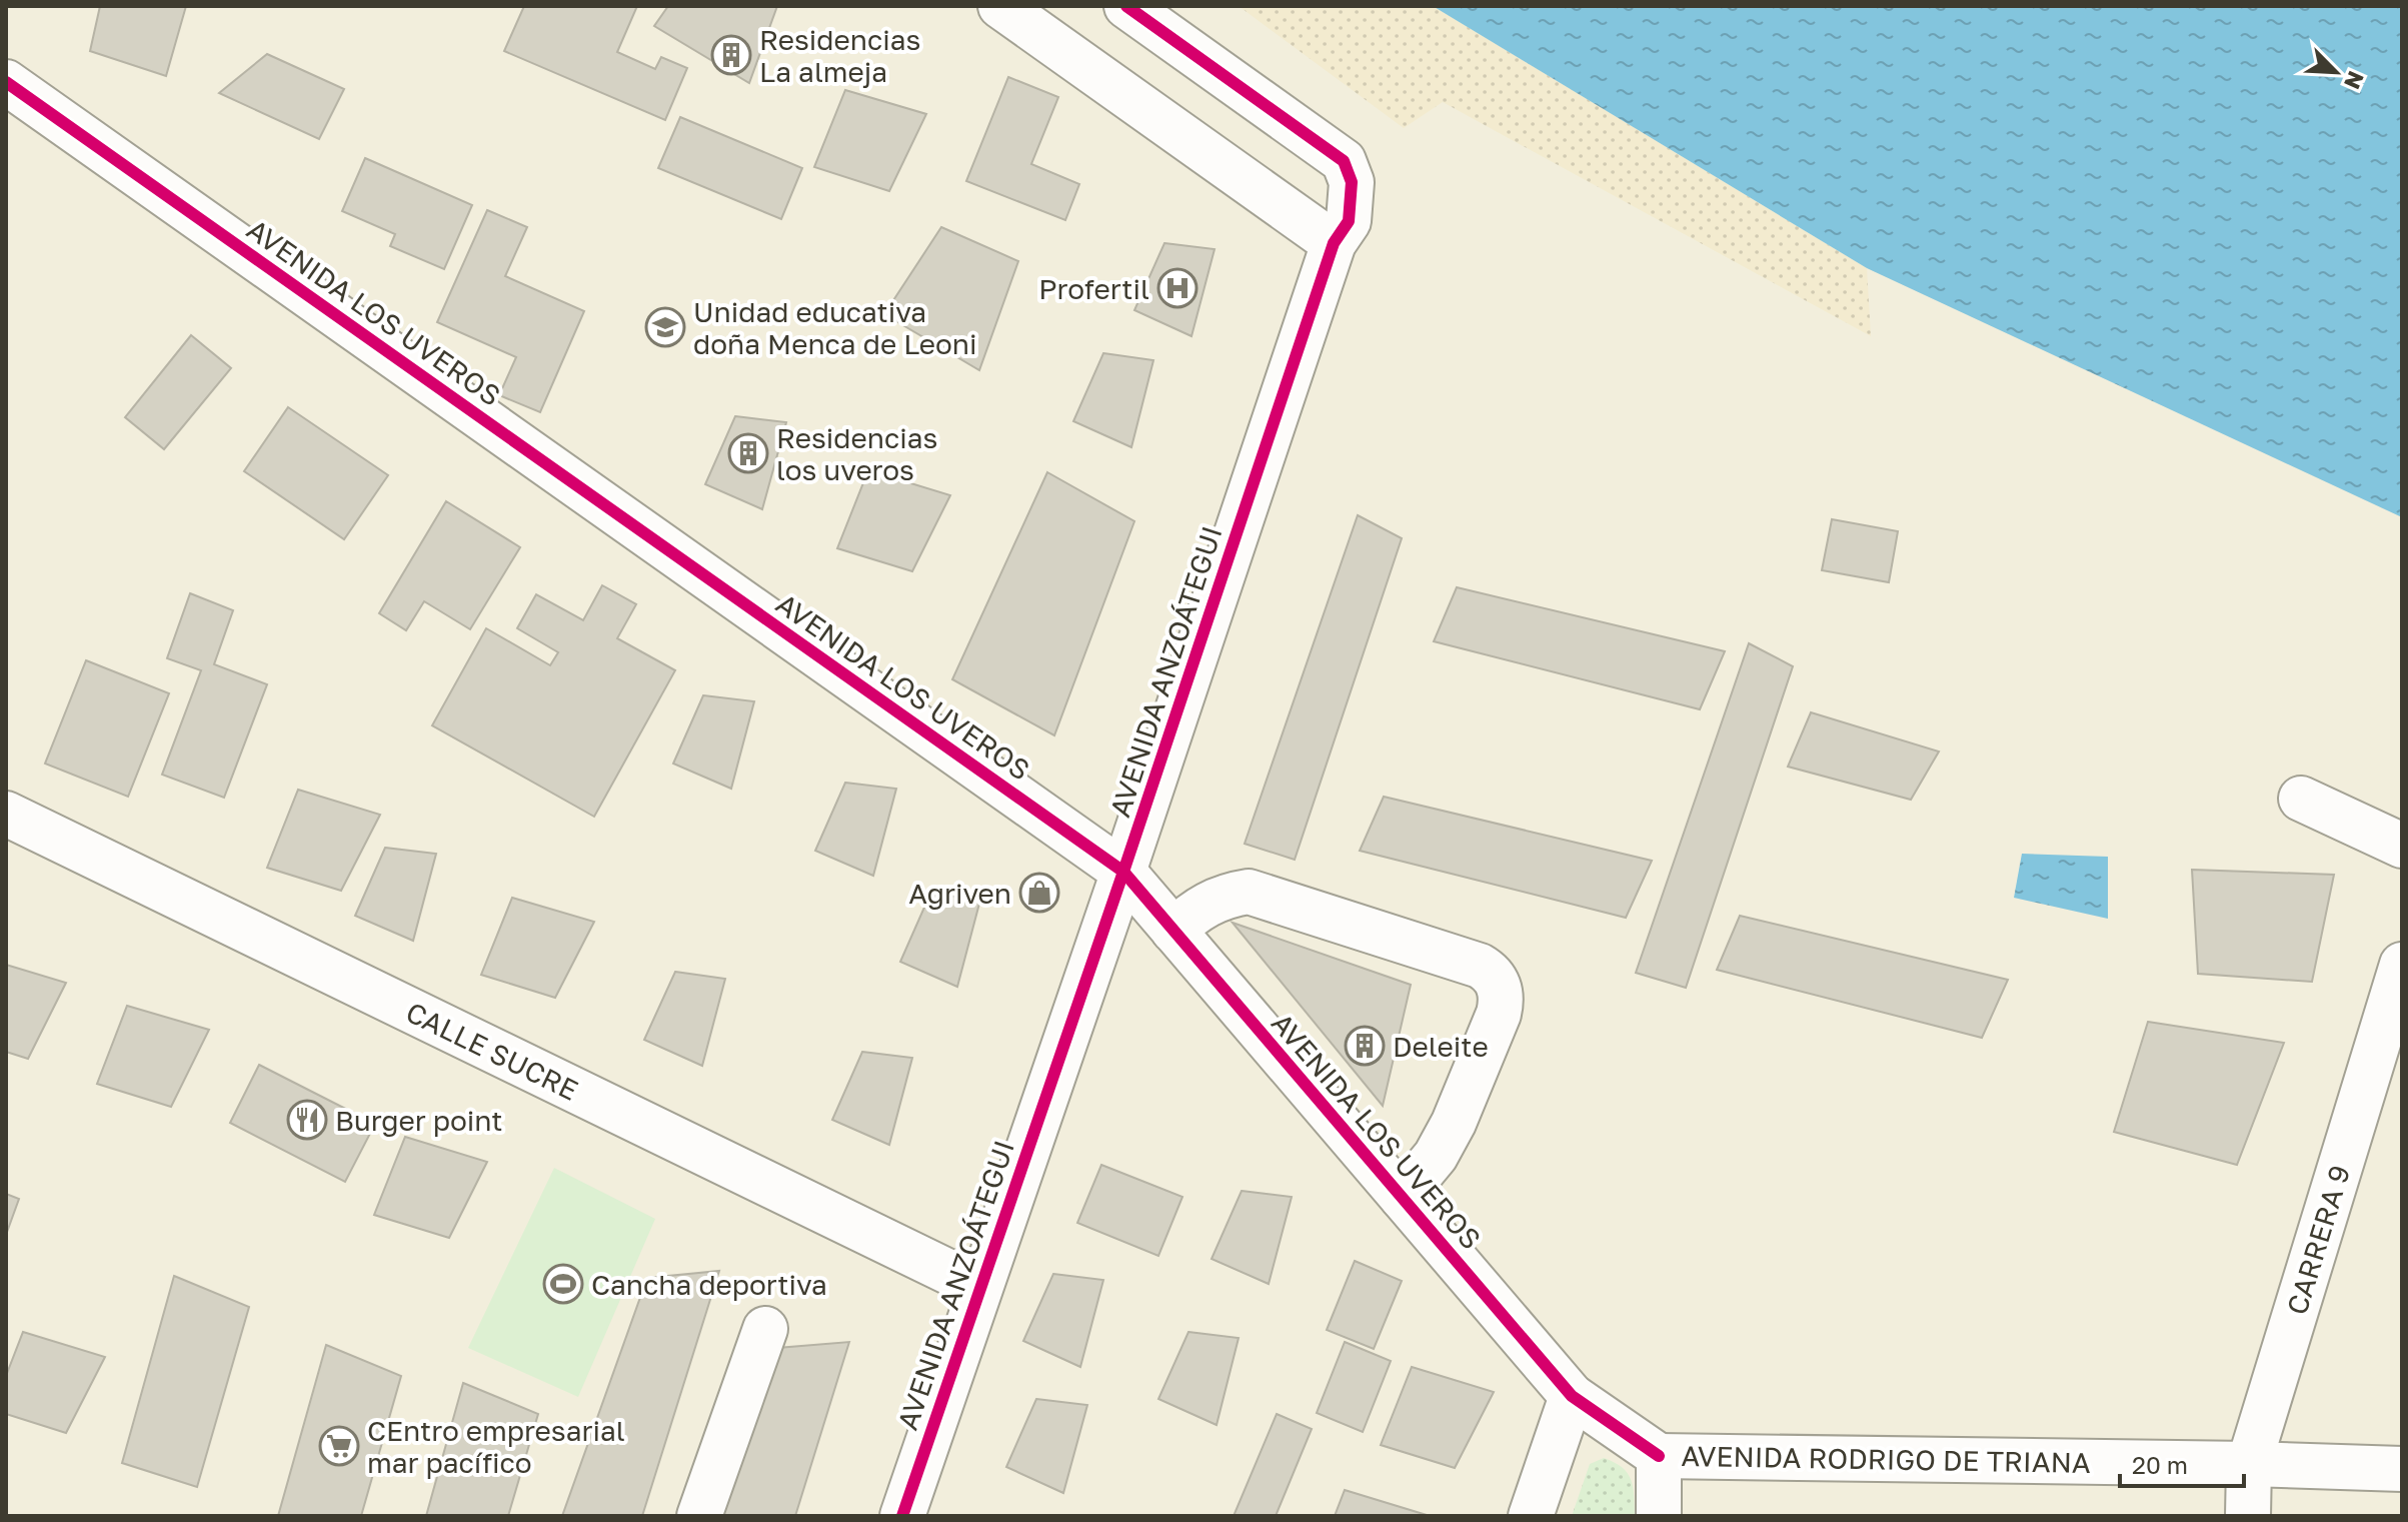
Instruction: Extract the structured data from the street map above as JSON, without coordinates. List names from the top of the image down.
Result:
{
  "streets": {
    "street": [
      "AVENIDA LOS UVEROS",
      "AVENIDA ANZOÁTEGUI",
      "CALLE SUCRE",
      "CARRERA 9",
      "AVENIDA RODRIGO DE TRIANA"
    ]
  },
  "crossings": [
    ["AVENIDA LOS UVEROS", "AVENIDA ANZOÁTEGUI"],
    ["AVENIDA LOS UVEROS", "AVENIDA RODRIGO DE TRIANA"],
    ["AVENIDA ANZOÁTEGUI", "CALLE SUCRE"],
    ["CARRERA 9", "AVENIDA RODRIGO DE TRIANA"]
  ],
  "places": {
    "building": ["Residencias La almeja", "Residencias los uveros", "Deleite"],
    "hospital": ["Profertil"],
    "school or university": ["Unidad educativa doña Menca de Leoni"],
    "shop": ["Agriven"],
    "restaurant": ["Burger point"],
    "sports": ["Cancha deportiva"],
    "supermarket": ["CEntro empresarial mar pacífico"]
  },
  "scale_bar": "20 m",
  "north": "bottom right"
}
